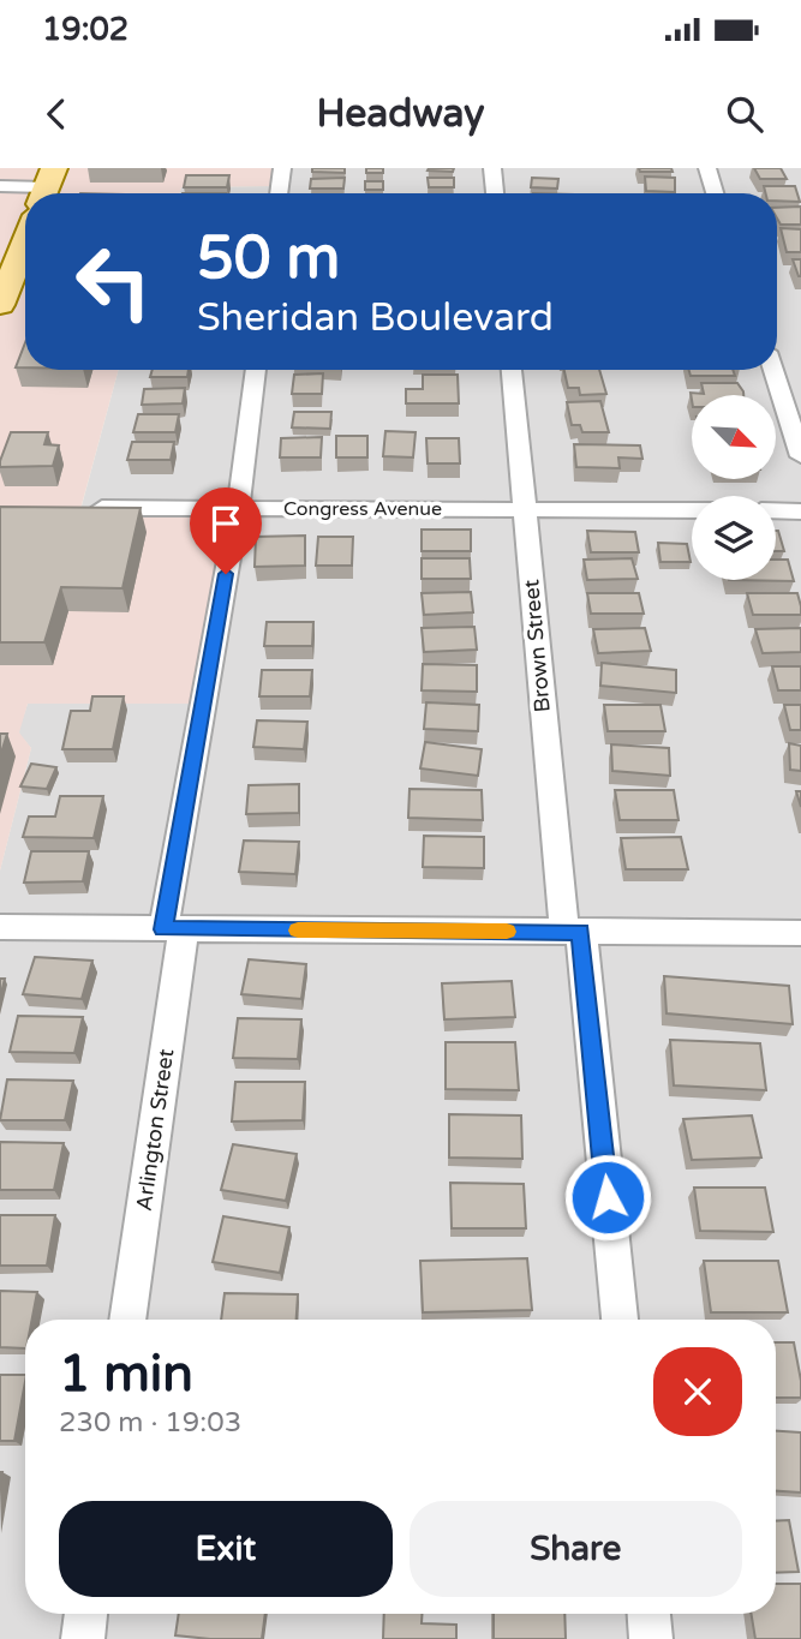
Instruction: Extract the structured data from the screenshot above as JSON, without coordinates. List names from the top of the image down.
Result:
{
  "streets": {
    "street": ["Congress Avenue", "Brown Street", "Arlington Street"]
  },
  "crossings": [
    ["Congress Avenue", "Brown Street"],
    ["Congress Avenue", "Arlington Street"]
  ],
  "north": "bottom right",
  "page": {
    "status": "19:02",
    "header": "Headway",
    "turn": ["50 m", "Sheridan Boulevard"],
    "heading": ["1 min", "230 m · 19:03"],
    "buttons": ["Exit", "Share"]
  }
}
